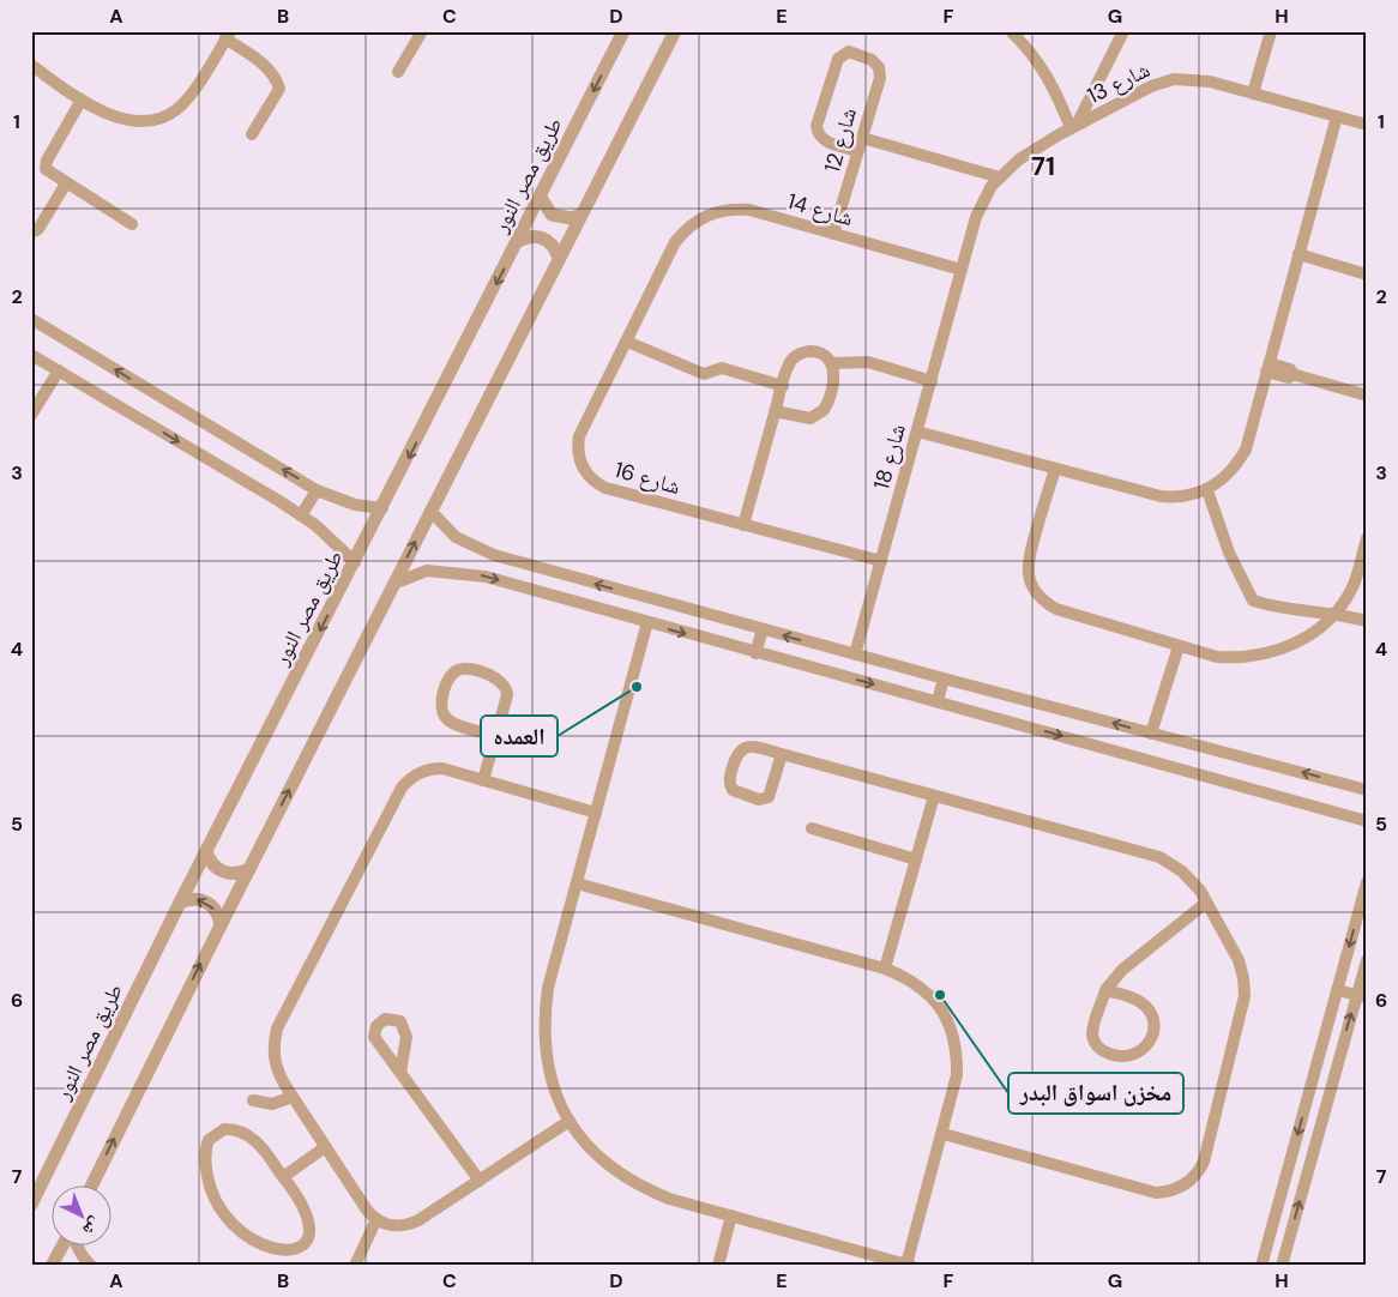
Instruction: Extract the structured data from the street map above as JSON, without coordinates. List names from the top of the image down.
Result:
{
  "streets": {
    "street": [
      "شارع 13",
      "شارع 12",
      "طريق مصر النور",
      "شارع 14",
      "شارع 18",
      "شارع 16"
    ]
  },
  "crossings": [
    ["شارع 13", "شارع 14"],
    ["شارع 13", "شارع 18"],
    ["شارع 12", "شارع 14"],
    ["شارع 14", "شارع 18"],
    ["شارع 14", "شارع 16"],
    ["شارع 18", "شارع 16"]
  ],
  "districts": ["71"],
  "places": ["العمده", "مخزن اسواق البدر"],
  "north": "bottom right",
  "grid": {
    "columns": [
      "A",
      "B",
      "C",
      "D",
      "E",
      "F",
      "G",
      "H"
    ],
    "rows": [
      "1",
      "2",
      "3",
      "4",
      "5",
      "6",
      "7"
    ]
  }
}
